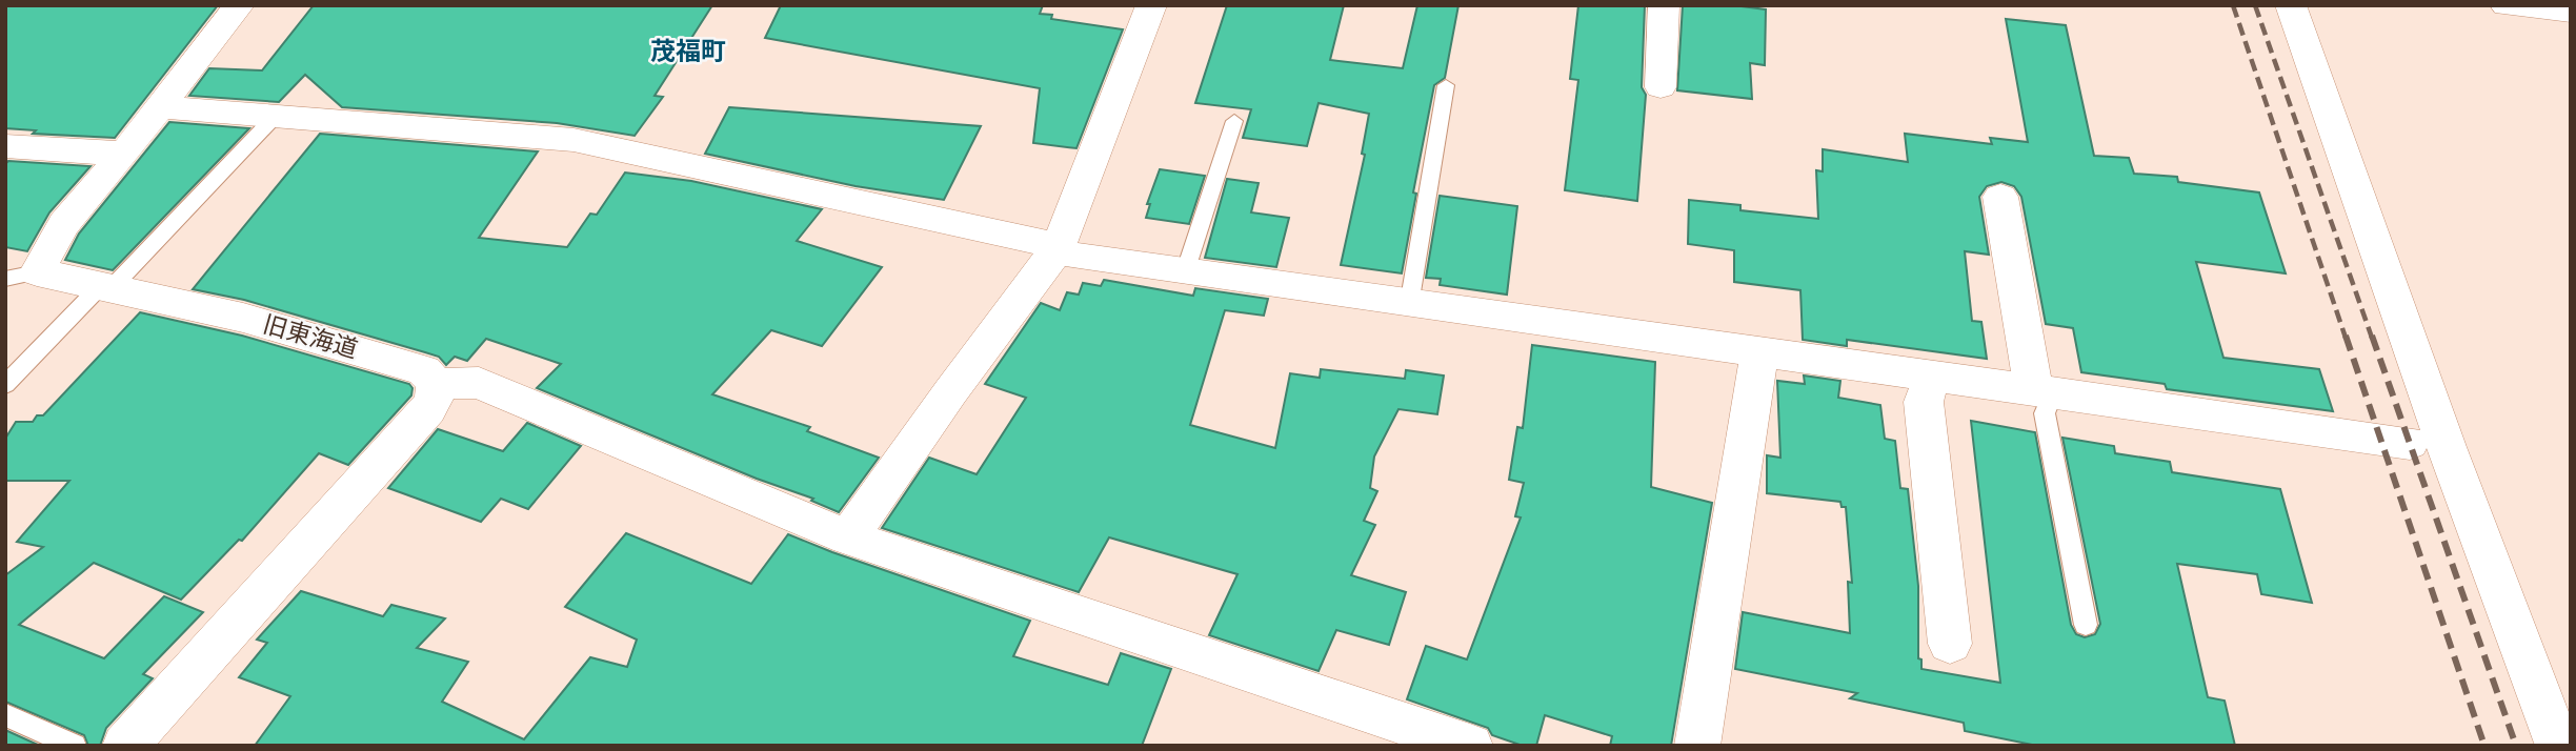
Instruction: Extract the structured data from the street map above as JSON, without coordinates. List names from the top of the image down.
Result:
{
  "streets": {
    "street": ["旧東海道"]
  },
  "districts": ["茂福町"]
}
